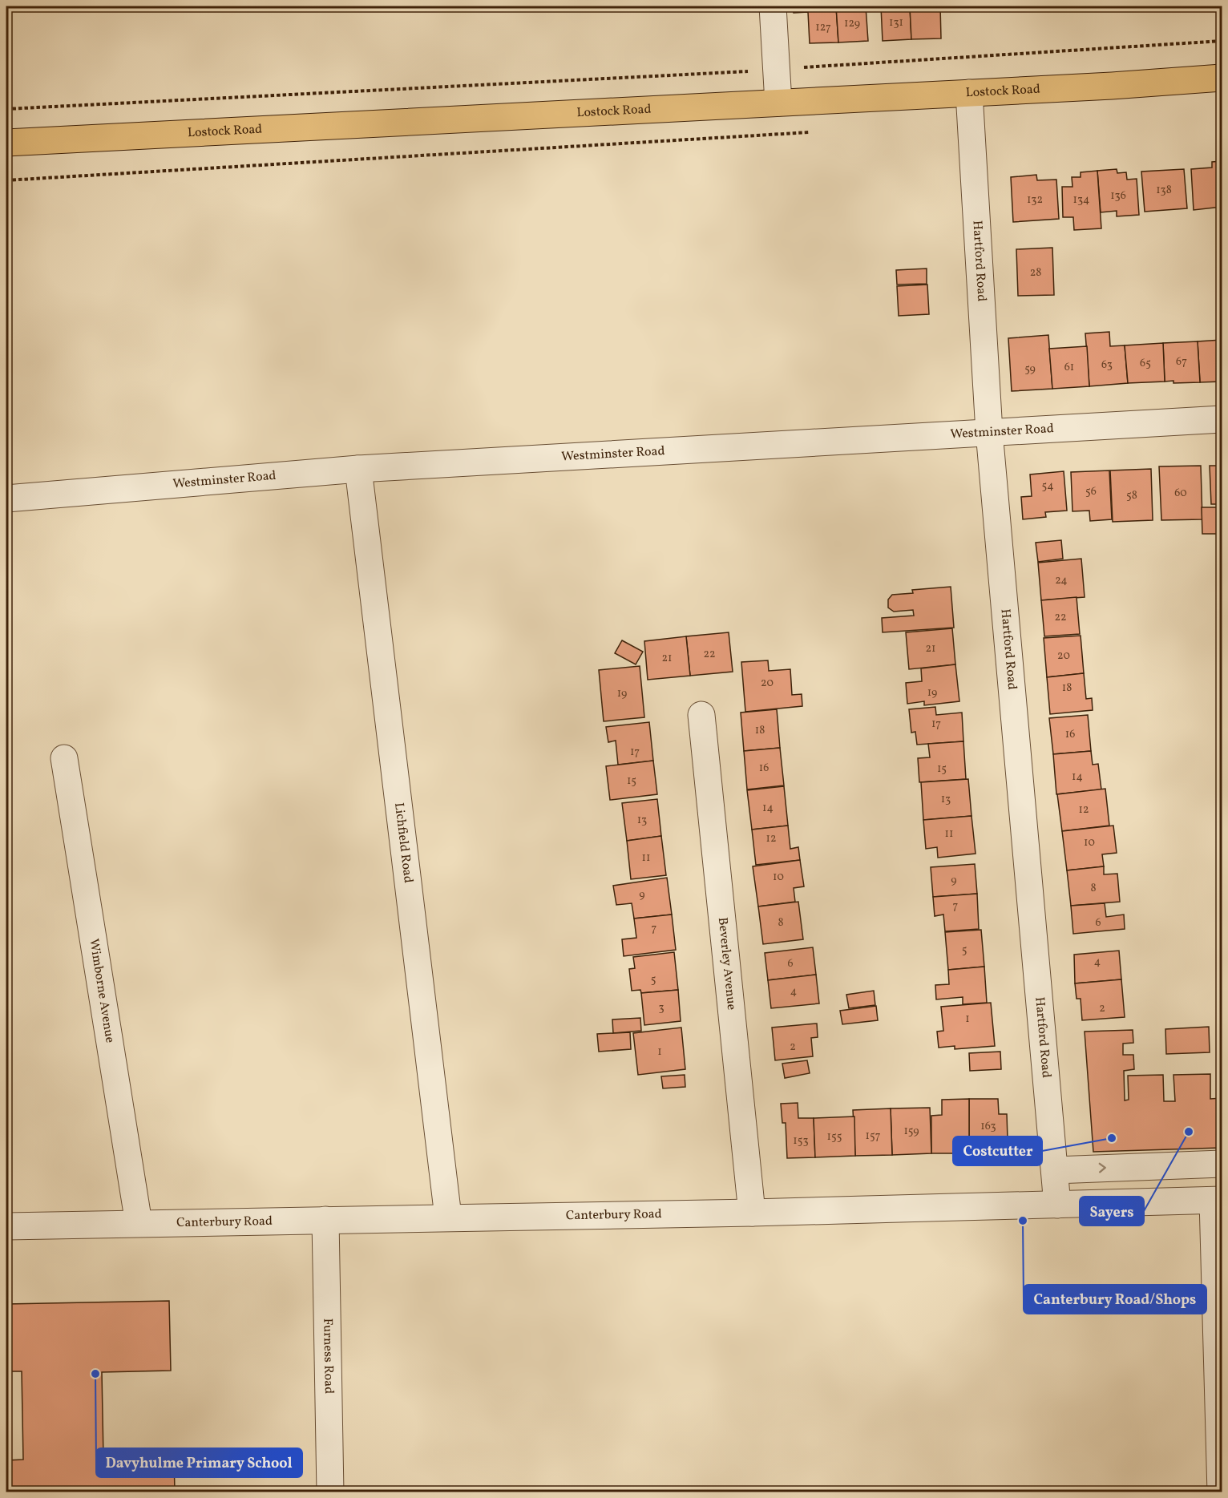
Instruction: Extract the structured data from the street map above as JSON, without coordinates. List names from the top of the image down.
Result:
{
  "streets": {
    "main road": ["Lostock Road"],
    "street": [
      "Hartford Road",
      "Westminster Road",
      "Lichfield Road",
      "Beverley Avenue",
      "Wimborne Avenue",
      "Canterbury Road",
      "Furness Road"
    ]
  },
  "crossings": [
    ["Lostock Road", "Hartford Road"],
    ["Hartford Road", "Westminster Road"],
    ["Hartford Road", "Canterbury Road"],
    ["Westminster Road", "Lichfield Road"],
    ["Lichfield Road", "Canterbury Road"],
    ["Beverley Avenue", "Canterbury Road"],
    ["Wimborne Avenue", "Canterbury Road"],
    ["Canterbury Road", "Furness Road"]
  ],
  "places": [
    "Sayers",
    "Costcutter",
    "Canterbury Road/Shops",
    "Davyhulme Primary School"
  ],
  "house_numbers": [
    "131",
    "129",
    "127",
    "138",
    "136",
    "132",
    "134",
    "28",
    "67",
    "65",
    "63",
    "61",
    "59",
    "54",
    "56",
    "60",
    "58",
    "24",
    "22",
    "21",
    "22",
    "20",
    "21",
    "20",
    "18",
    "19",
    "19",
    "17",
    "18",
    "16",
    "17",
    "16",
    "15",
    "14",
    "15",
    "13",
    "14",
    "12",
    "13",
    "11",
    "12",
    "10",
    "11",
    "10",
    "9",
    "8",
    "9",
    "7",
    "8",
    "6",
    "7",
    "5",
    "4",
    "6",
    "5",
    "4",
    "3",
    "2",
    "1",
    "2",
    "1",
    "163",
    "159",
    "157",
    "155",
    "153"
  ]
}
